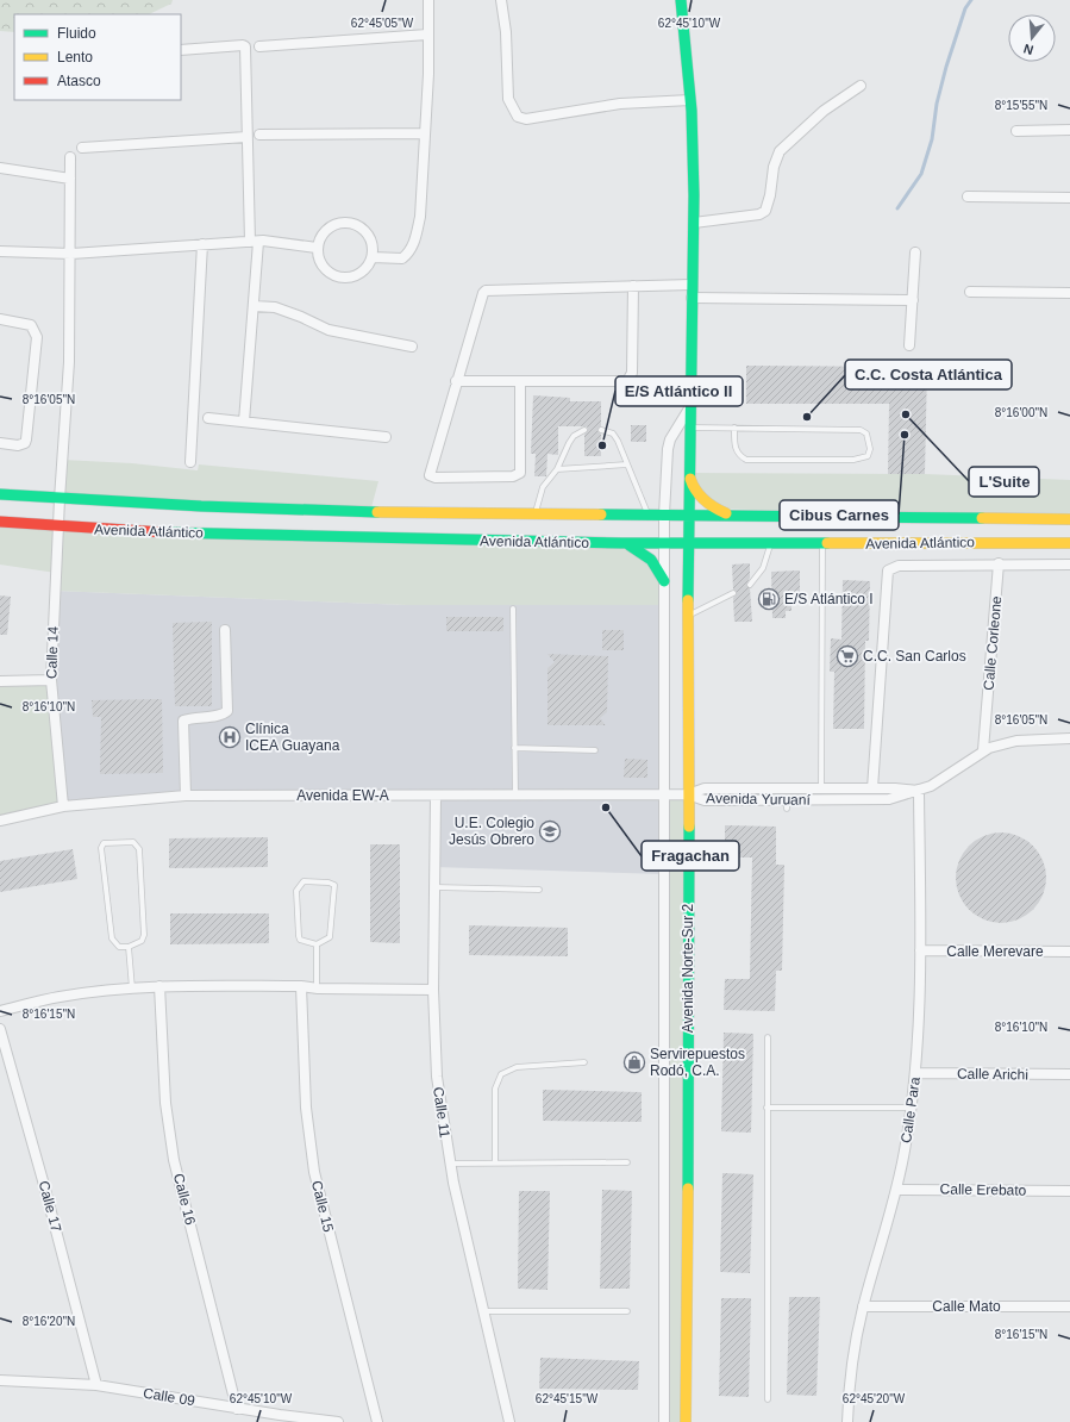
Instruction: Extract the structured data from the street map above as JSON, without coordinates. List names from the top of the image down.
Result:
{
  "streets": {
    "main road": ["Avenida Atlántico", "Avenida Norte-Sur 2"],
    "street": [
      "Calle Corleone",
      "Calle 14",
      "Avenida EW-A",
      "Avenida Yuruaní",
      "Calle Merevare",
      "Calle Arichi",
      "Calle Para",
      "Calle 11",
      "Calle Erebato",
      "Calle 16",
      "Calle 17",
      "Calle 15",
      "Calle Mato",
      "Calle 09"
    ]
  },
  "crossings": [
    ["Avenida Atlántico", "Calle 14"],
    ["Avenida Atlántico", "Avenida Norte-Sur 2"],
    ["Calle Corleone", "Avenida Yuruaní"],
    ["Calle 14", "Avenida EW-A"],
    ["Avenida EW-A", "Avenida Yuruaní"],
    ["Avenida EW-A", "Avenida Norte-Sur 2"],
    ["Avenida EW-A", "Calle 11"],
    ["Avenida Yuruaní", "Avenida Norte-Sur 2"],
    ["Avenida Yuruaní", "Calle Para"],
    ["Calle Merevare", "Calle Para"],
    ["Calle Arichi", "Calle Para"],
    ["Calle Para", "Calle Erebato"],
    ["Calle Para", "Calle Mato"],
    ["Calle 16", "Calle 09"],
    ["Calle 17", "Calle 09"]
  ],
  "places": {
    "other": [
      "L'Suite",
      "C.C. Costa Atlántica",
      "Cibus Carnes",
      "E/S Atlántico II",
      "Fragachan"
    ],
    "fuel station": ["E/S Atlántico I"],
    "supermarket": ["C.C. San Carlos"],
    "hospital": ["Clínica ICEA Guayana"],
    "school or university": ["U.E. Colegio Jesús Obrero"],
    "shop": ["Servirepuestos Rodó, C.A."]
  },
  "legend": ["Fluido", "Lento", "Atasco"],
  "north": "bottom",
  "coordinates": [
    "62°45'05\"W",
    "62°45'10\"W",
    "8°15'55\"N",
    "8°16'05\"N",
    "8°16'00\"N",
    "8°16'10\"N",
    "8°16'15\"N",
    "8°16'20\"N",
    "62°45'15\"W",
    "62°45'20\"W"
  ]
}
